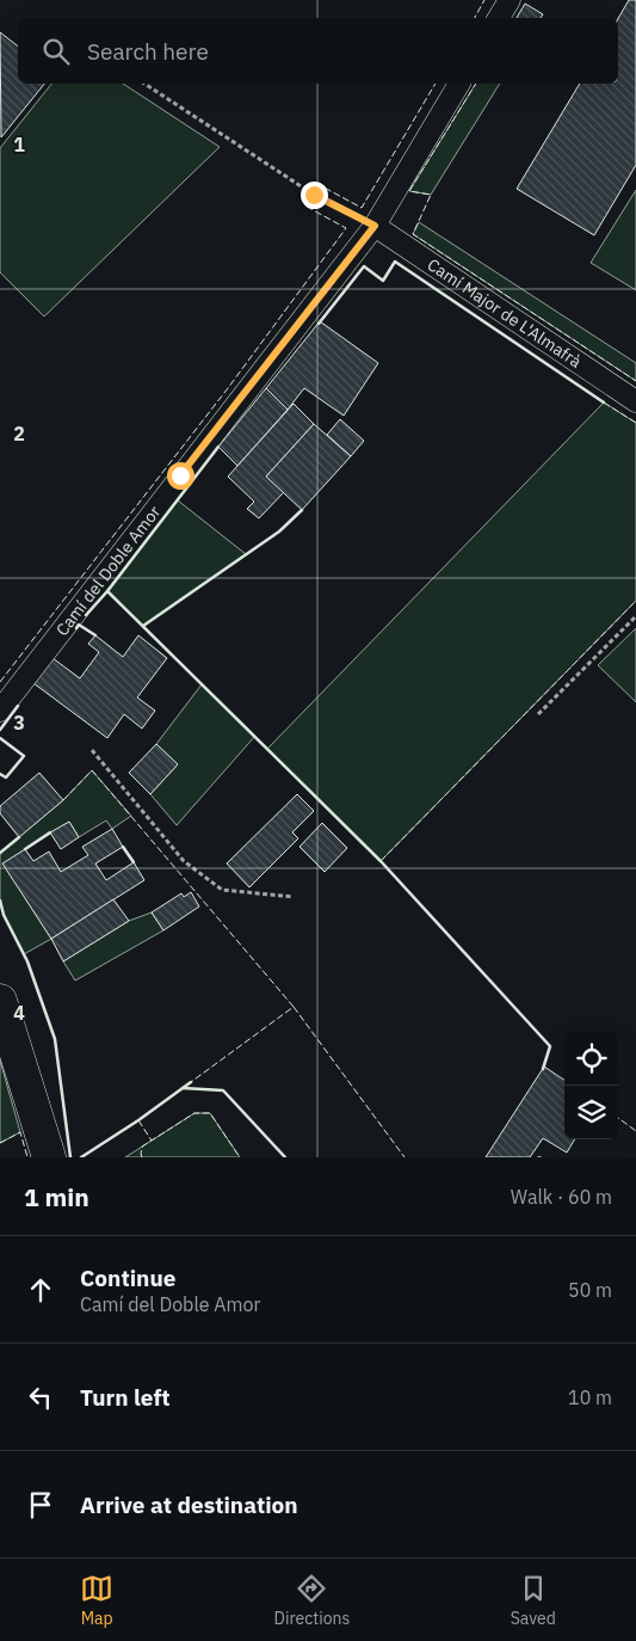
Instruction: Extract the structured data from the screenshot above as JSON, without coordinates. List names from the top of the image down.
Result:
{
  "streets": {
    "lane": ["Camí Major de L'Almafrà", "Camí del Doble Amor"]
  },
  "crossings": [
    ["Camí Major de L'Almafrà", "Camí del Doble Amor"]
  ],
  "page": {
    "search": "Search here",
    "heading": ["1 min", "Walk · 60 m"],
    "list": [
      ["Continue", "Camí del Doble Amor", "50 m"],
      ["Turn left", "10 m"],
      "Arrive at destination"
    ],
    "nav": ["Map", "Directions", "Saved"]
  },
  "grid": {
    "rows": [
      "1",
      "2",
      "3",
      "4"
    ]
  }
}
